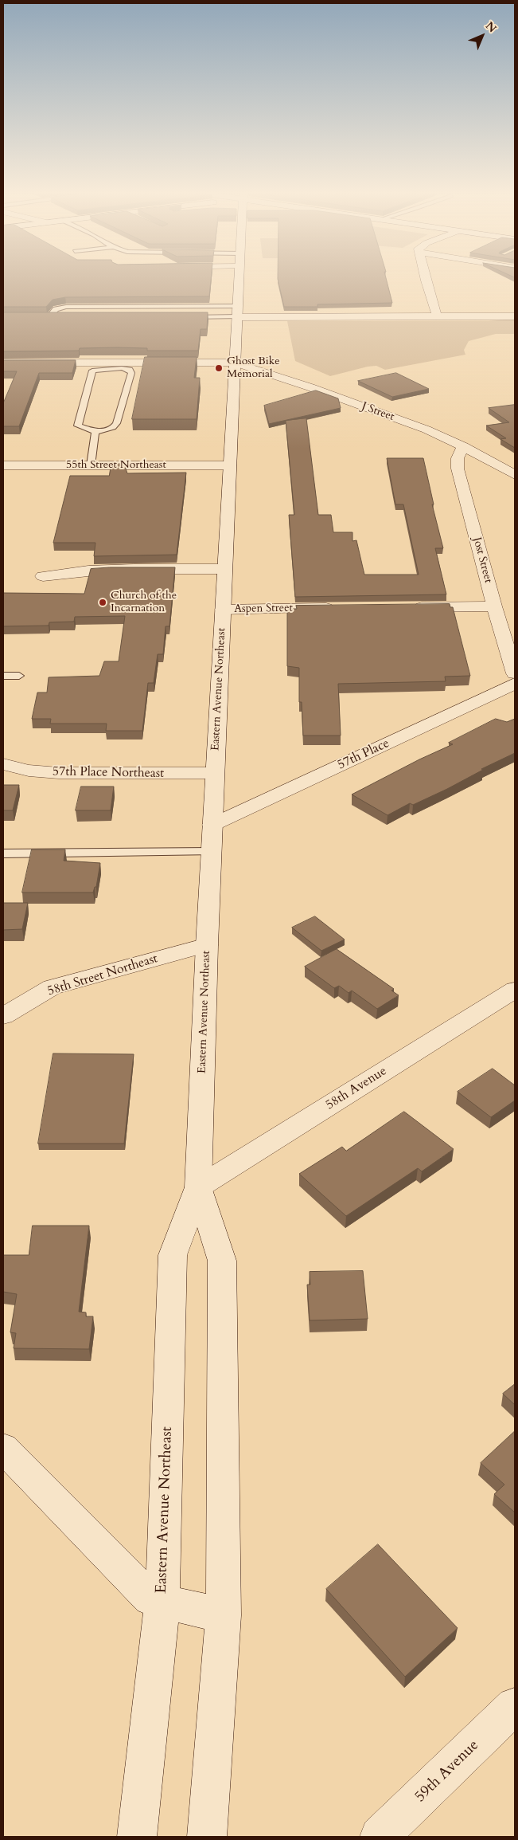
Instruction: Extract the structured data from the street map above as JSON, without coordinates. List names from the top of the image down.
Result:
{
  "streets": {
    "street": [
      "J Street",
      "55th Street Northeast",
      "Jost Street",
      "Aspen Street",
      "Eastern Avenue Northeast",
      "57th Place",
      "57th Place Northeast",
      "58th Street Northeast",
      "58th Avenue",
      "59th Avenue"
    ]
  },
  "crossings": [
    ["J Street", "Jost Street"],
    ["J Street", "Eastern Avenue Northeast"],
    ["55th Street Northeast", "Eastern Avenue Northeast"],
    ["Aspen Street", "Eastern Avenue Northeast"],
    ["Eastern Avenue Northeast", "57th Place"],
    ["Eastern Avenue Northeast", "57th Place Northeast"],
    ["Eastern Avenue Northeast", "58th Street Northeast"],
    ["Eastern Avenue Northeast", "58th Avenue"]
  ],
  "places": ["Ghost Bike Memorial", "Church of the Incarnation"],
  "north": "top right"
}
